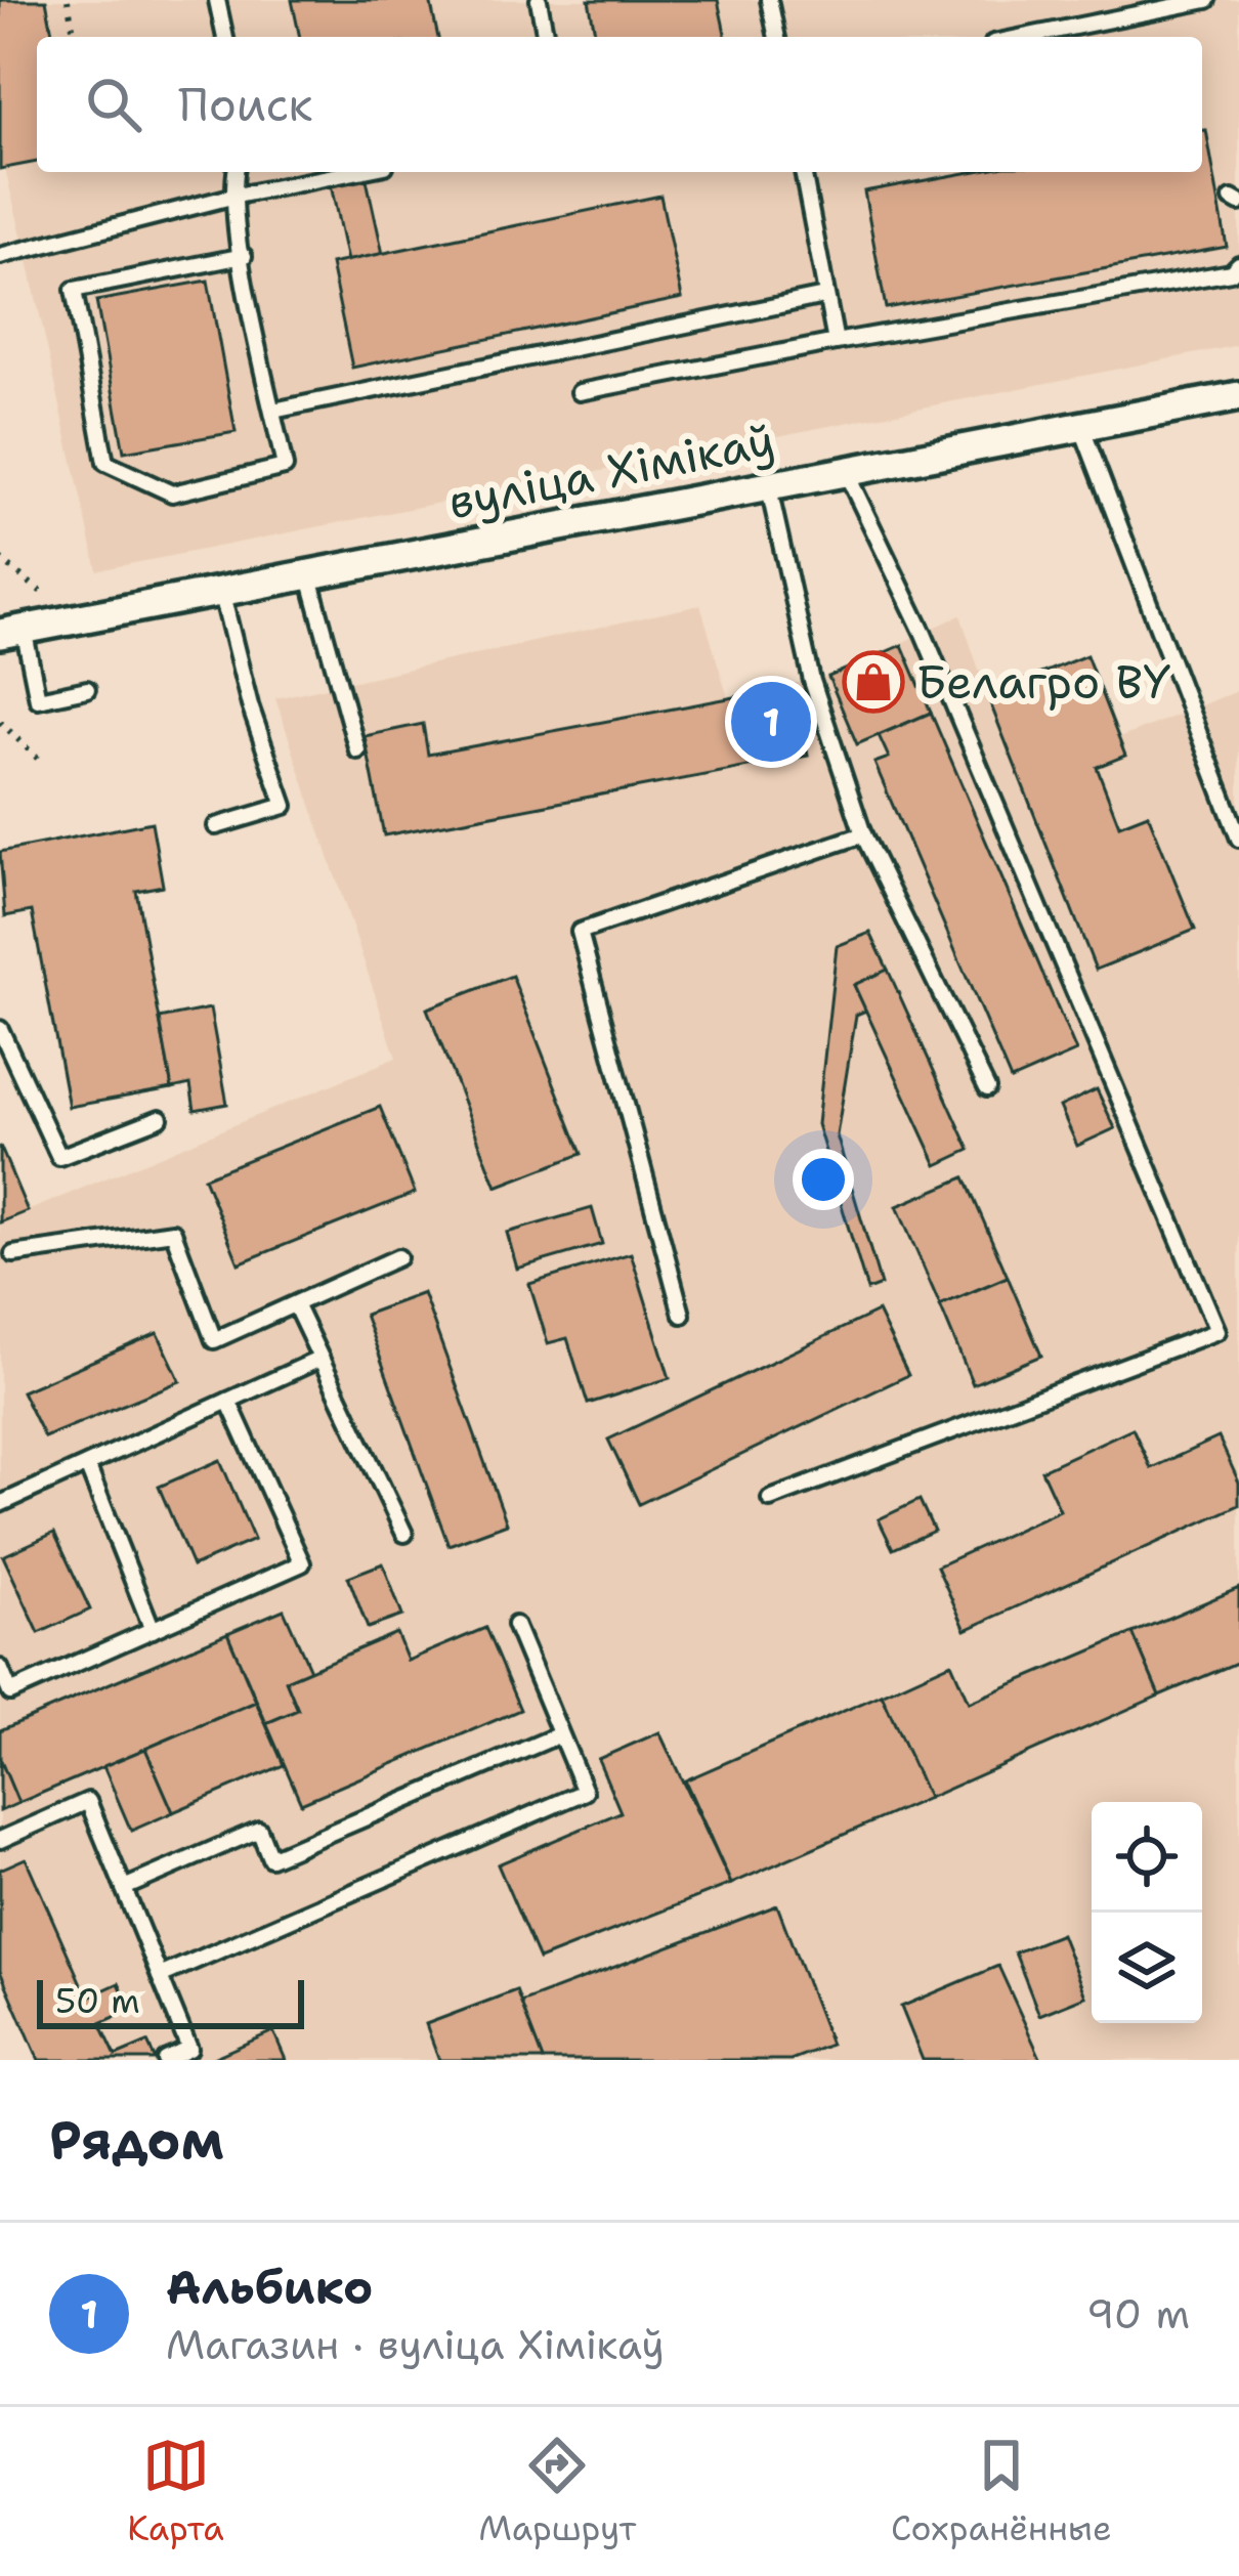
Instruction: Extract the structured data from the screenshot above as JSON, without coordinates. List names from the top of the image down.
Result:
{
  "streets": {
    "street": ["вуліца Хімікаў"]
  },
  "places": {
    "shop": ["Белагро BY"]
  },
  "scale_bar": "50 m",
  "page": {
    "search": "Поиск",
    "pins": "1",
    "scale": "50 m",
    "heading": "Рядом",
    "list": [
      {
        "mark": "1",
        "name": "Альбико",
        "note": "Магазин · вуліца Хімікаў",
        "value": "90 m"
      }
    ],
    "nav": ["Карта", "Маршрут", "Сохранённые"]
  }
}
